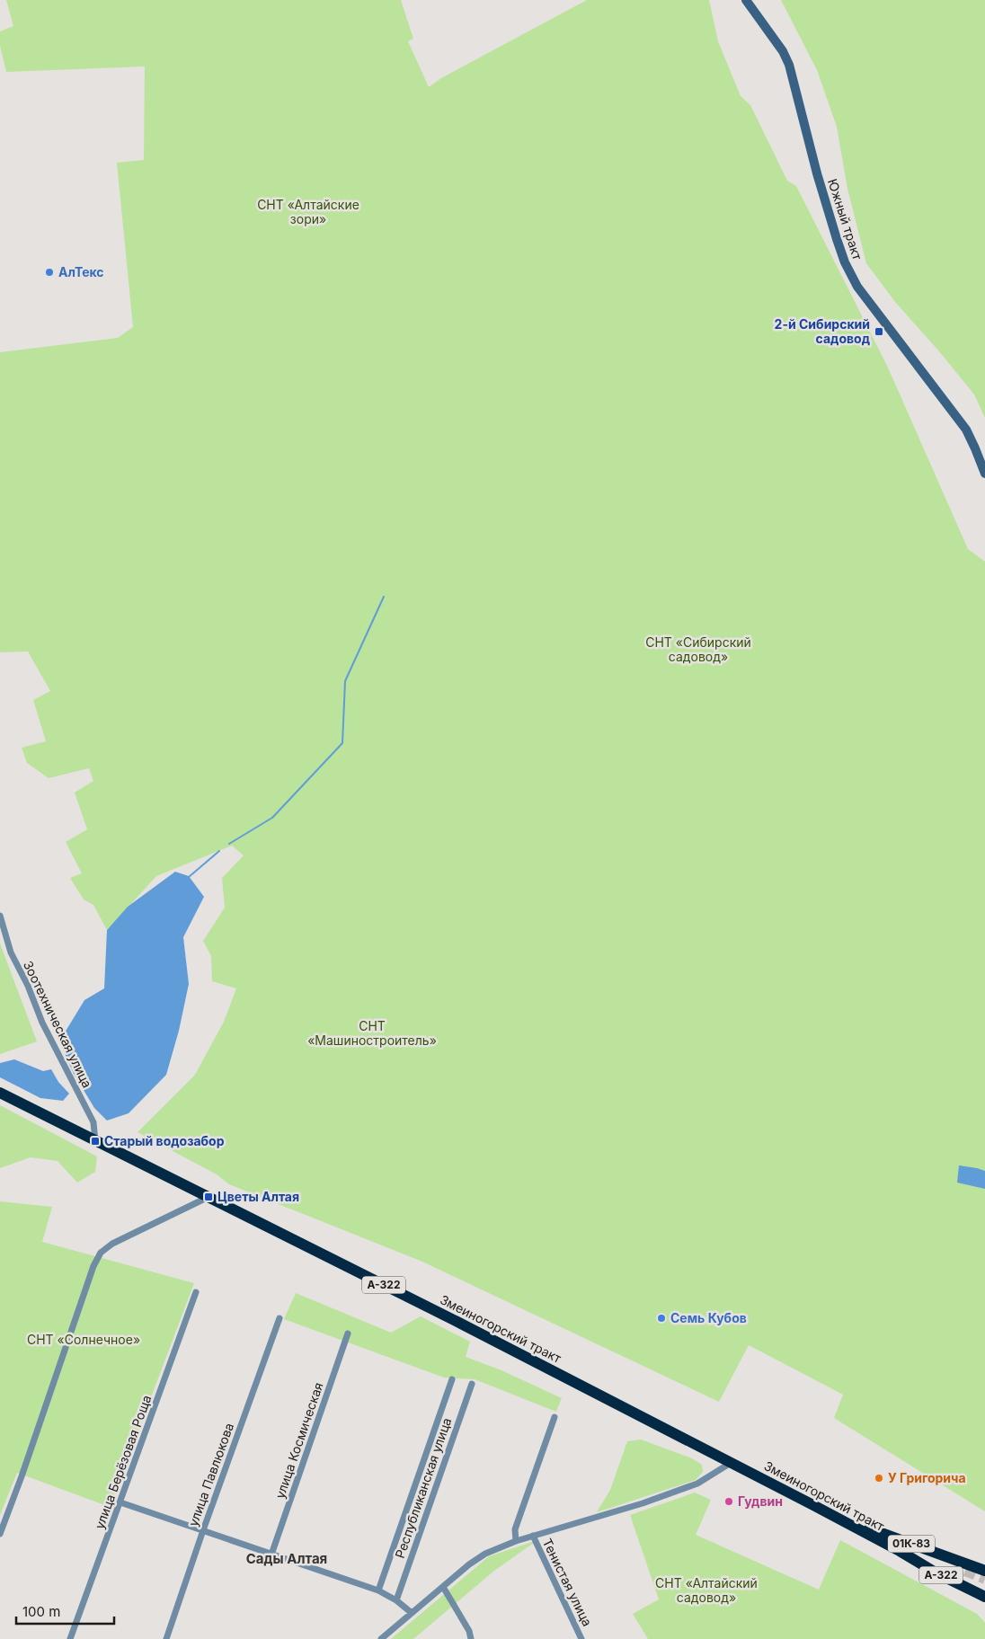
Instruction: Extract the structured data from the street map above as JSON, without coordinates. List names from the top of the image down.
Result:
{
  "streets": {
    "highway": ["А-322", "Змеиногорский тракт", "01К-83"],
    "main road": ["Южный тракт"],
    "street": [
      "Зоотехническая улица",
      "улица Космическая",
      "улица Берёзовая Роща",
      "улица Павлюкова",
      "Республиканская улица",
      "Тенистая улица"
    ]
  },
  "crossings": [
    ["Зоотехническая улица", "Змеиногорский тракт"],
    ["Змеиногорский тракт", "01К-83"]
  ],
  "districts": ["Сады Алтая"],
  "parks": [
    "СНТ «Алтайские зори»",
    "СНТ «Сибирский садовод»",
    "СНТ «Машиностроитель»",
    "СНТ «Солнечное»",
    "СНТ «Алтайский садовод»"
  ],
  "places": {
    "other": [
      "АлТекс",
      "Семь Кубов",
      "У Григорича",
      "Гудвин"
    ],
    "transit": ["2-й Сибирский садовод", "Старый водозабор", "Цветы Алтая"]
  },
  "scale_bar": "100 m"
}
